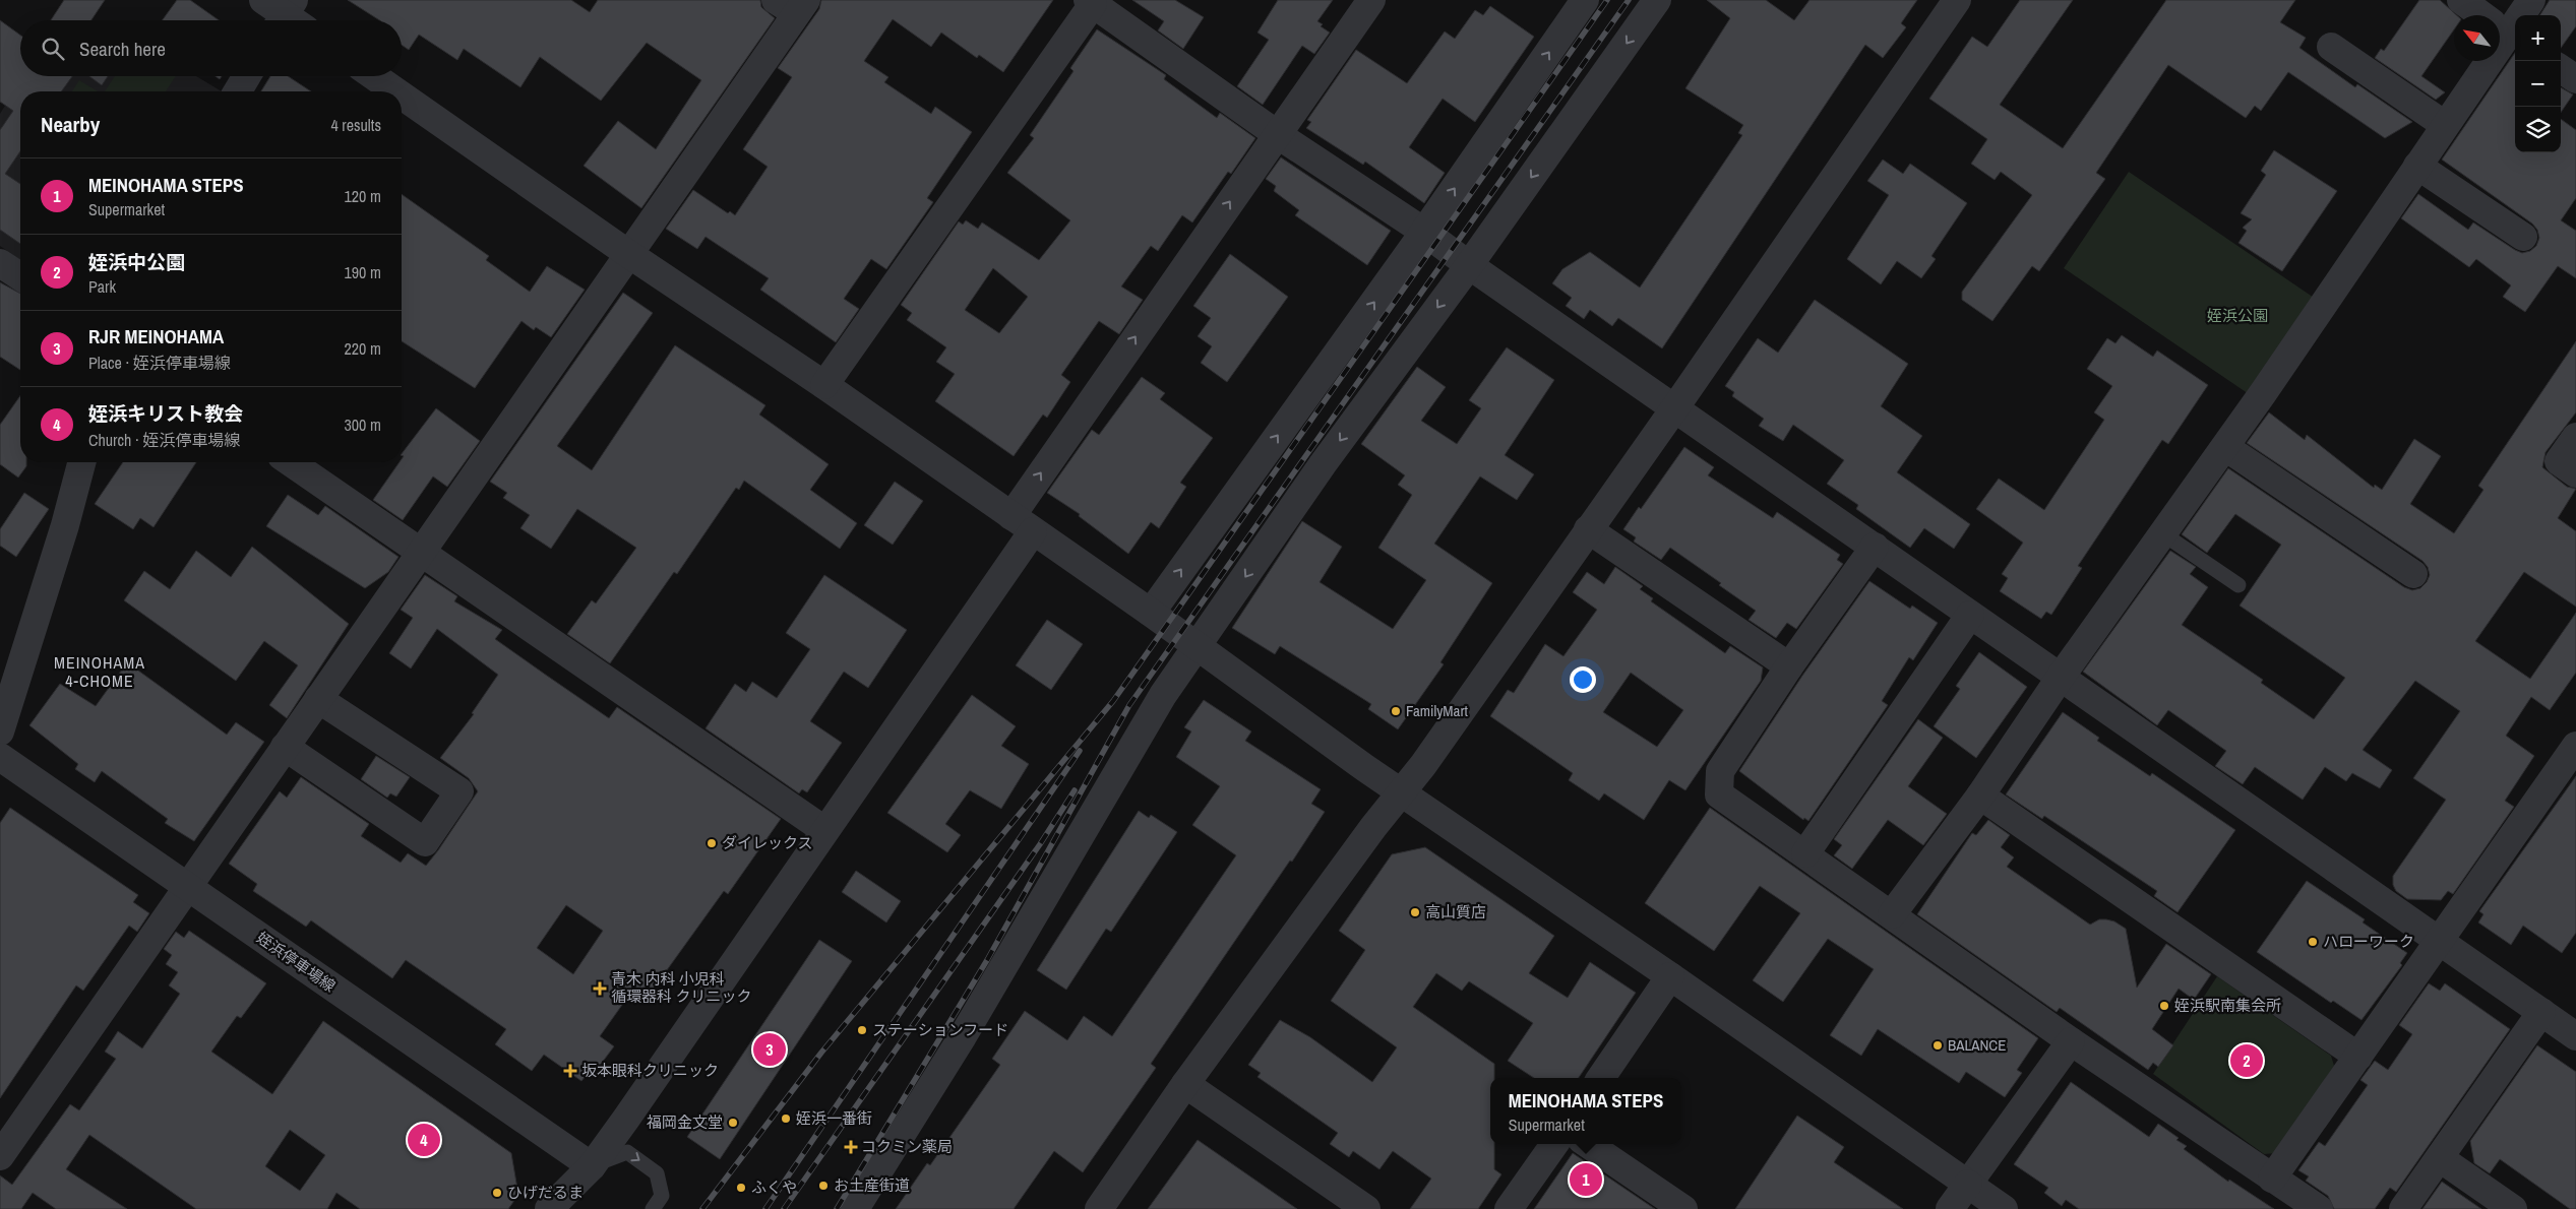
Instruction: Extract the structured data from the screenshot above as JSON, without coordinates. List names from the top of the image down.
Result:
{
  "streets": {
    "street": ["姪浜停車場線"]
  },
  "districts": ["MEINOHAMA 4-CHOME"],
  "parks": ["姪浜公園"],
  "places": {
    "other": [
      "FamilyMart",
      "ダイレックス",
      "高山質店",
      "ハローワーク",
      "姪浜駅南集会所",
      "ステーションフード",
      "BALANCE",
      "姪浜一番街",
      "福岡金文堂",
      "お土産街道",
      "ふくや",
      "ひげだるま"
    ],
    "health": ["青木 内科 小児科 循環器科 クリニック", "坂本眼科クリニック", "コクミン薬局"]
  },
  "north": "top left",
  "page": {
    "map_buttons": ["+", "−"],
    "search": "Search here",
    "heading": ["Nearby", "4 results"],
    "list": [
      {
        "mark": "1",
        "name": "MEINOHAMA STEPS",
        "note": "Supermarket",
        "value": "120 m"
      },
      {
        "mark": "2",
        "name": "姪浜中公園",
        "note": "Park",
        "value": "190 m"
      },
      {
        "mark": "3",
        "name": "RJR MEINOHAMA",
        "note": "Place · 姪浜停車場線",
        "value": "220 m"
      },
      {
        "mark": "4",
        "name": "姪浜キリスト教会",
        "note": "Church · 姪浜停車場線",
        "value": "300 m"
      }
    ],
    "pins": [
      "3",
      "2",
      "4",
      "1"
    ],
    "popup": ["MEINOHAMA STEPS", "Supermarket"]
  }
}
